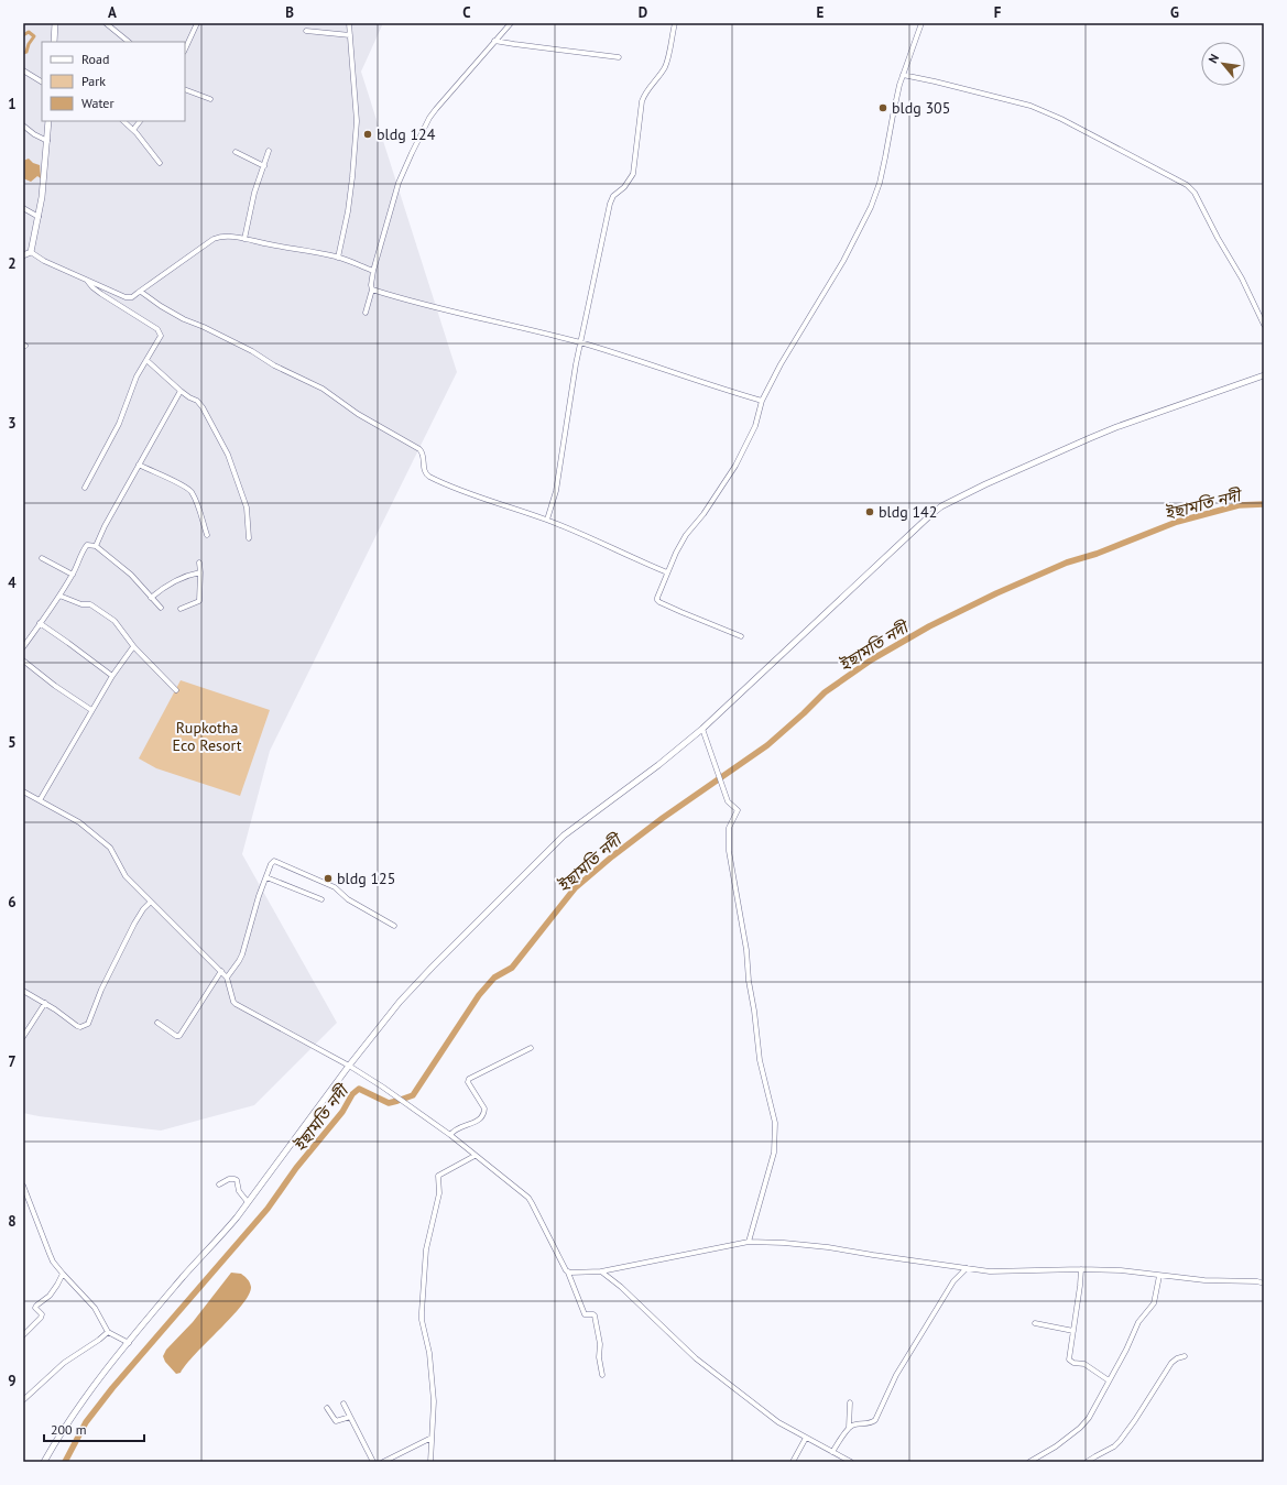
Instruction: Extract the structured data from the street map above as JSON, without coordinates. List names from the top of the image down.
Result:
{
  "water": ["ইছামতি নদী"],
  "parks": ["Rupkotha Eco Resort"],
  "places": [
    "bldg 305",
    "bldg 124",
    "bldg 142",
    "bldg 125"
  ],
  "legend": ["Road", "Park", "Water"],
  "scale_bar": "200 m",
  "north": "top left",
  "grid": {
    "columns": [
      "A",
      "B",
      "C",
      "D",
      "E",
      "F",
      "G"
    ],
    "rows": [
      "1",
      "2",
      "3",
      "4",
      "5",
      "6",
      "7",
      "8",
      "9"
    ]
  }
}
